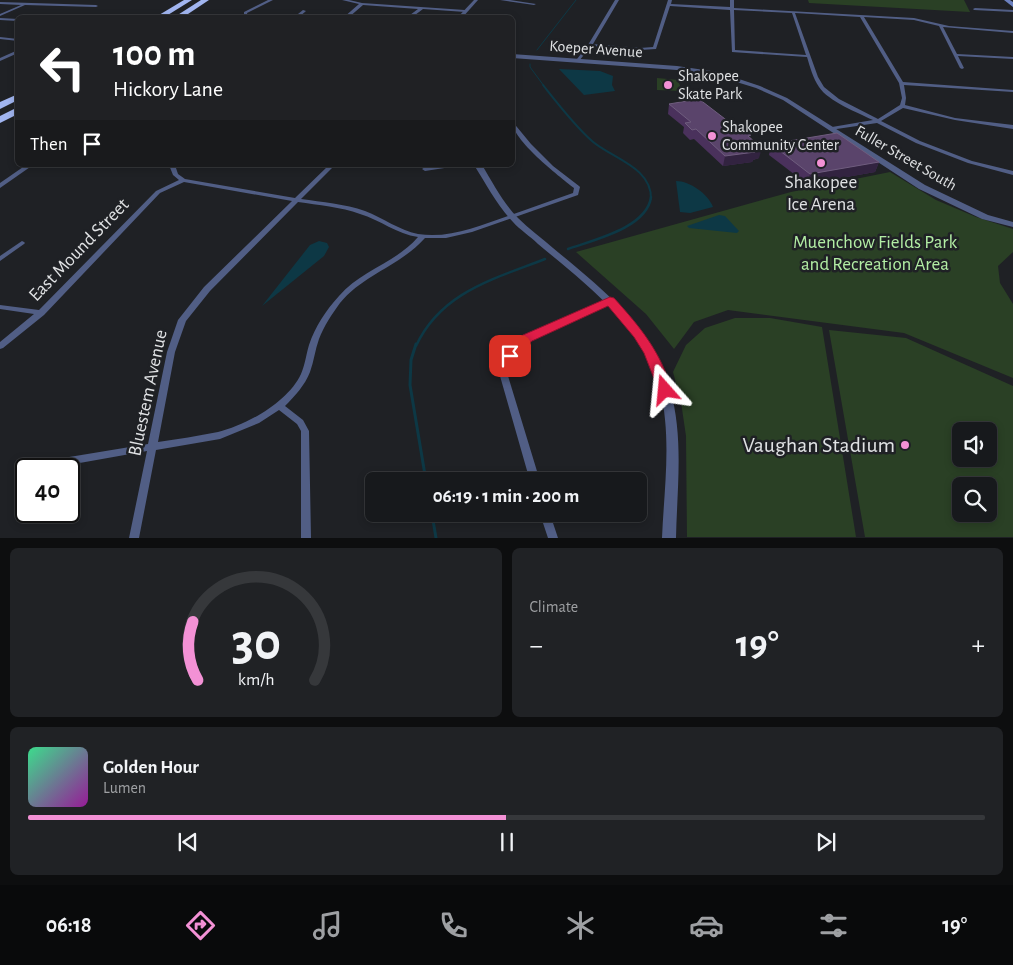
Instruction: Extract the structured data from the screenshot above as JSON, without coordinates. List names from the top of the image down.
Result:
{
  "streets": {
    "street": [
      "Koeper Avenue",
      "Fuller Street South",
      "East Mound Street",
      "Bluestem Avenue"
    ]
  },
  "crossings": [
    ["Koeper Avenue", "Fuller Street South"]
  ],
  "parks": ["Muenchow Fields Park and Recreation Area"],
  "places": [
    "Shakopee Skate Park",
    "Shakopee Community Center",
    "Shakopee Ice Arena",
    "Vaughan Stadium"
  ],
  "page": {
    "turn": ["100 m", "Hickory Lane"],
    "then": "Then",
    "limit": "40",
    "trip": "06:19 · 1 min · 200 m",
    "tile": "Climate",
    "heat": ["−", "19°", "+"],
    "song": ["Golden Hour", "Lumen"],
    "tabs": ["06:18", "19°"],
    "gauge": ["30", "km/h"]
  }
}
